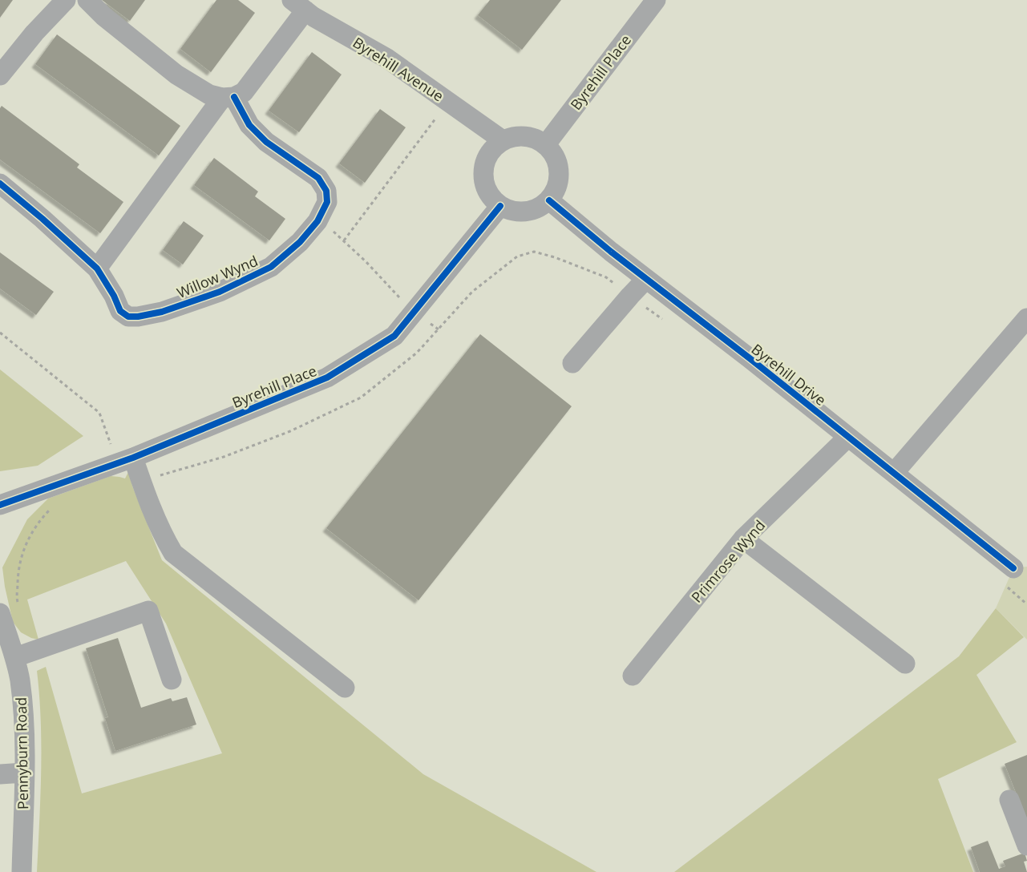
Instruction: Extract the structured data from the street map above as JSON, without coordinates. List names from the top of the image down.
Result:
{
  "streets": {
    "street": [
      "Byrehill Avenue",
      "Byrehill Place",
      "Willow Wynd",
      "Byrehill Drive",
      "Primrose Wynd",
      "Pennyburn Road"
    ]
  },
  "crossings": [
    ["Byrehill Avenue", "Byrehill Place"],
    ["Byrehill Avenue", "Byrehill Drive"],
    ["Byrehill Place", "Byrehill Drive"],
    ["Byrehill Drive", "Primrose Wynd"]
  ]
}
